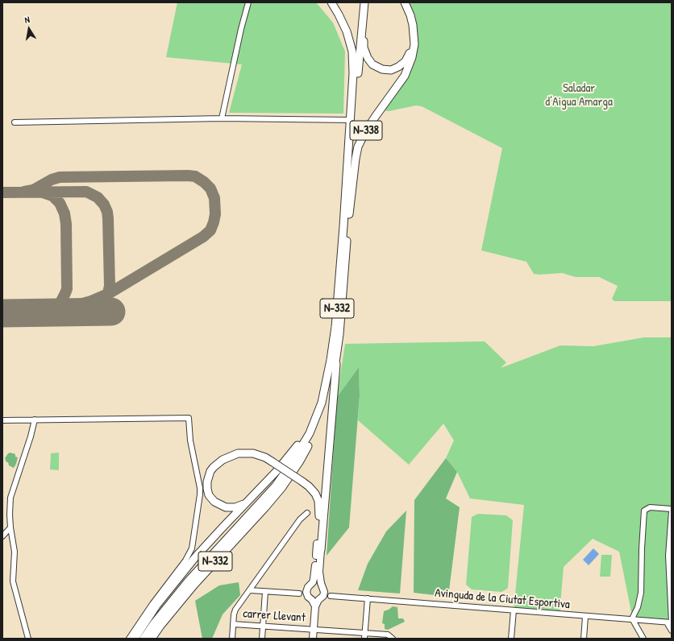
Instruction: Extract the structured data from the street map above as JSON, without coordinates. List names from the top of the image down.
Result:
{
  "streets": {
    "highway": ["N-338", "N-332"],
    "street": ["Avinguda de la Ciutat Esportiva", "carrer Llevant"]
  },
  "crossings": [
    ["N-338", "N-332"]
  ],
  "parks": ["Saladar d’Aigua Amarga"],
  "north": "top"
}
